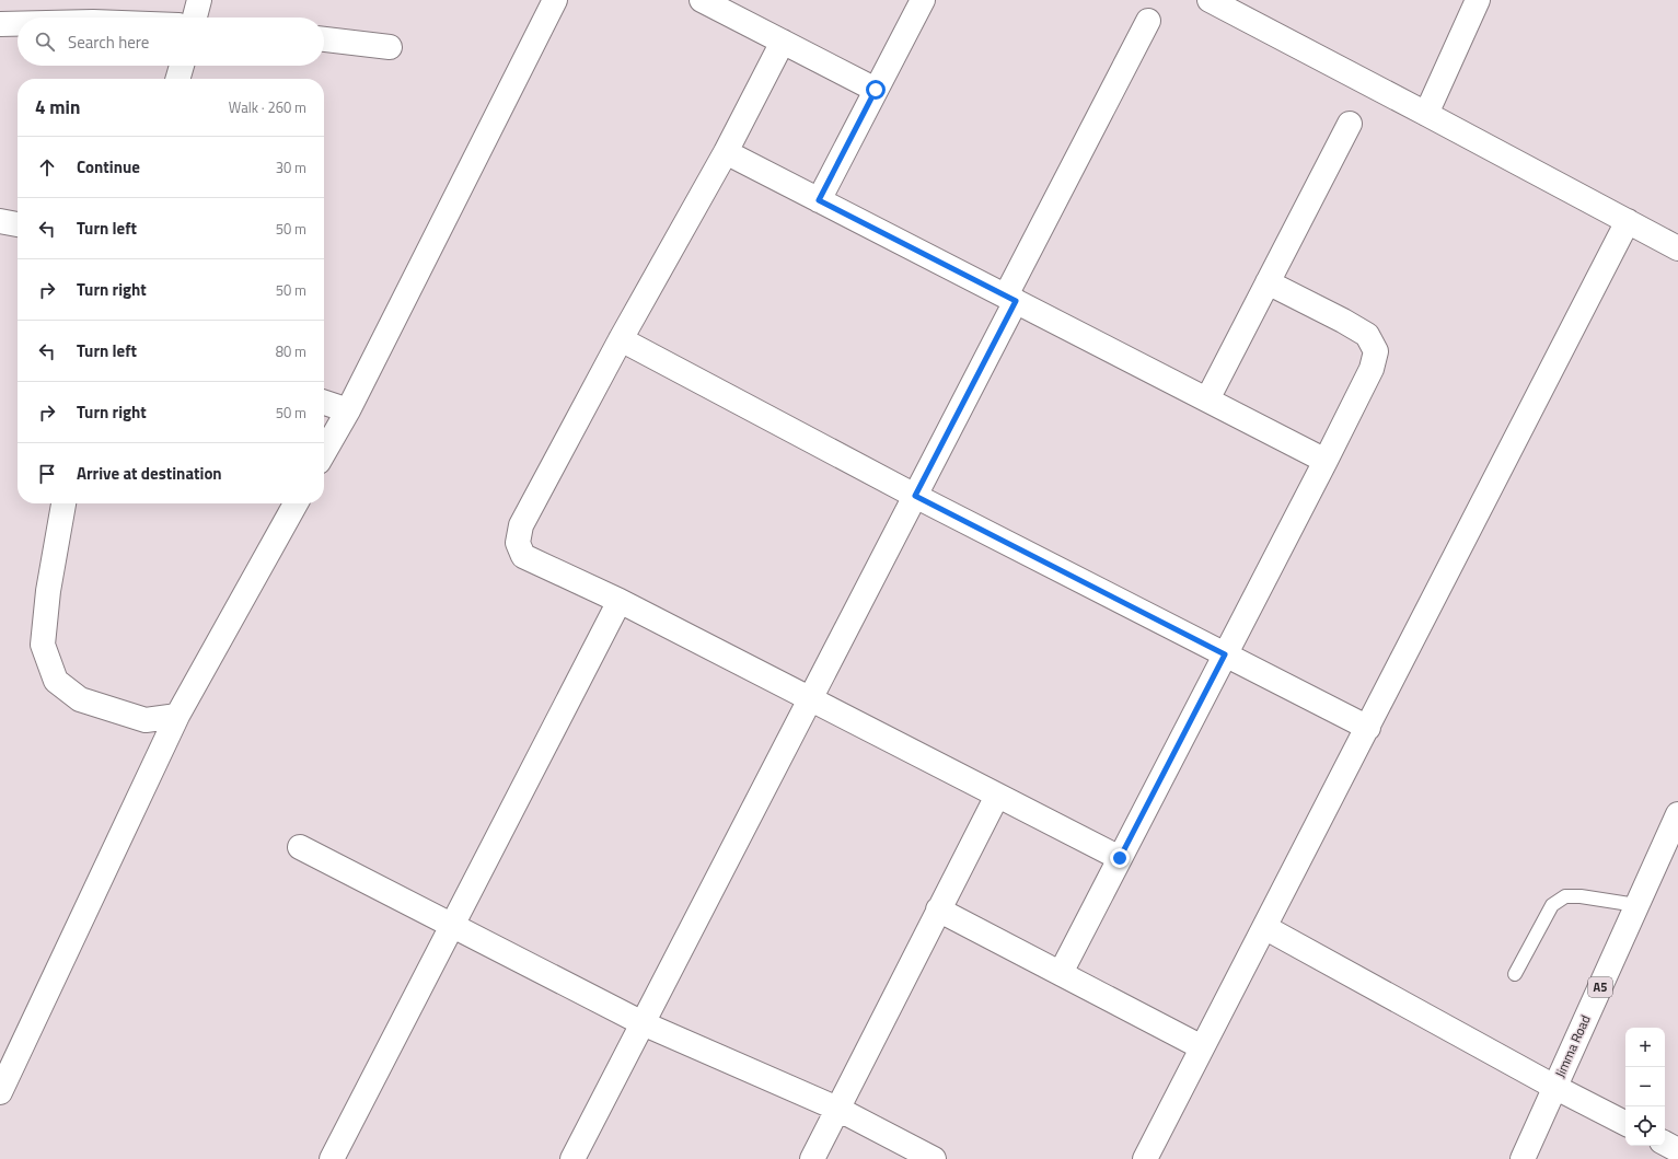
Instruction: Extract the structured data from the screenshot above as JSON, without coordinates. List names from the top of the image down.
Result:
{
  "streets": {
    "main road": ["A5", "Jimma Road"]
  },
  "page": {
    "search": "Search here",
    "heading": ["4 min", "Walk · 260 m"],
    "list": [
      ["Continue", "30 m"],
      ["Turn left", "50 m"],
      ["Turn right", "50 m"],
      ["Turn left", "80 m"],
      ["Turn right", "50 m"],
      "Arrive at destination"
    ],
    "map_buttons": ["+", "−"]
  }
}
